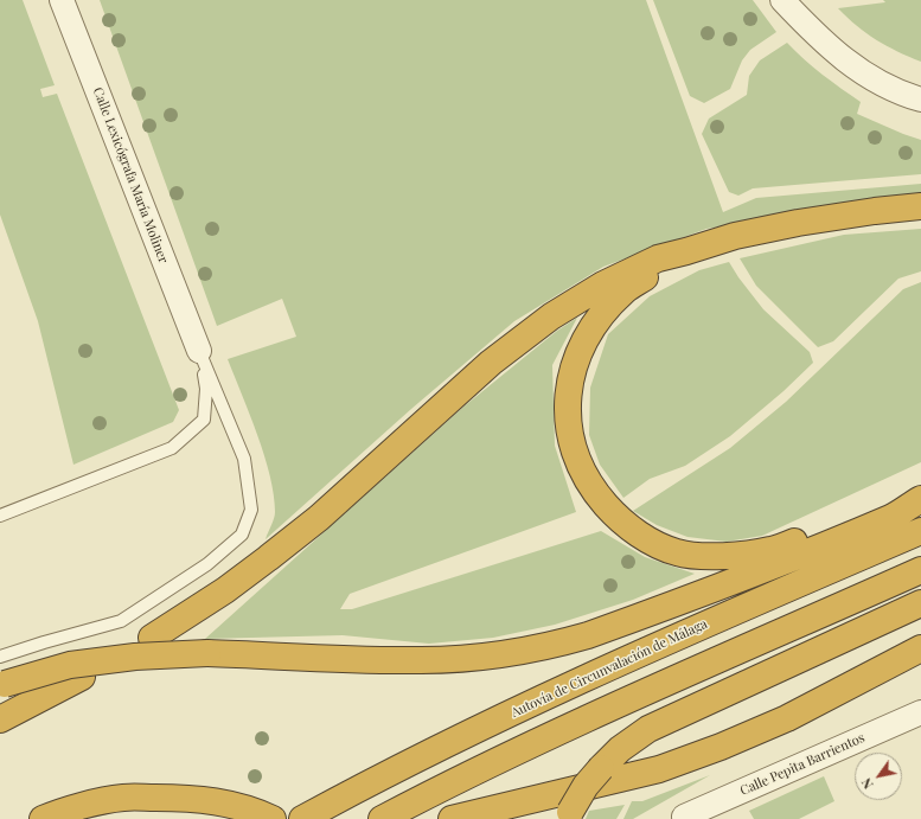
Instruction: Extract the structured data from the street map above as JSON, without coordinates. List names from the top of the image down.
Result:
{
  "streets": {
    "highway": ["Autovía de Circunvalación de Málaga"],
    "street": ["Calle Lexicógrafa María Moliner", "Calle Pepita Barrientos"]
  },
  "north": "bottom left"
}
